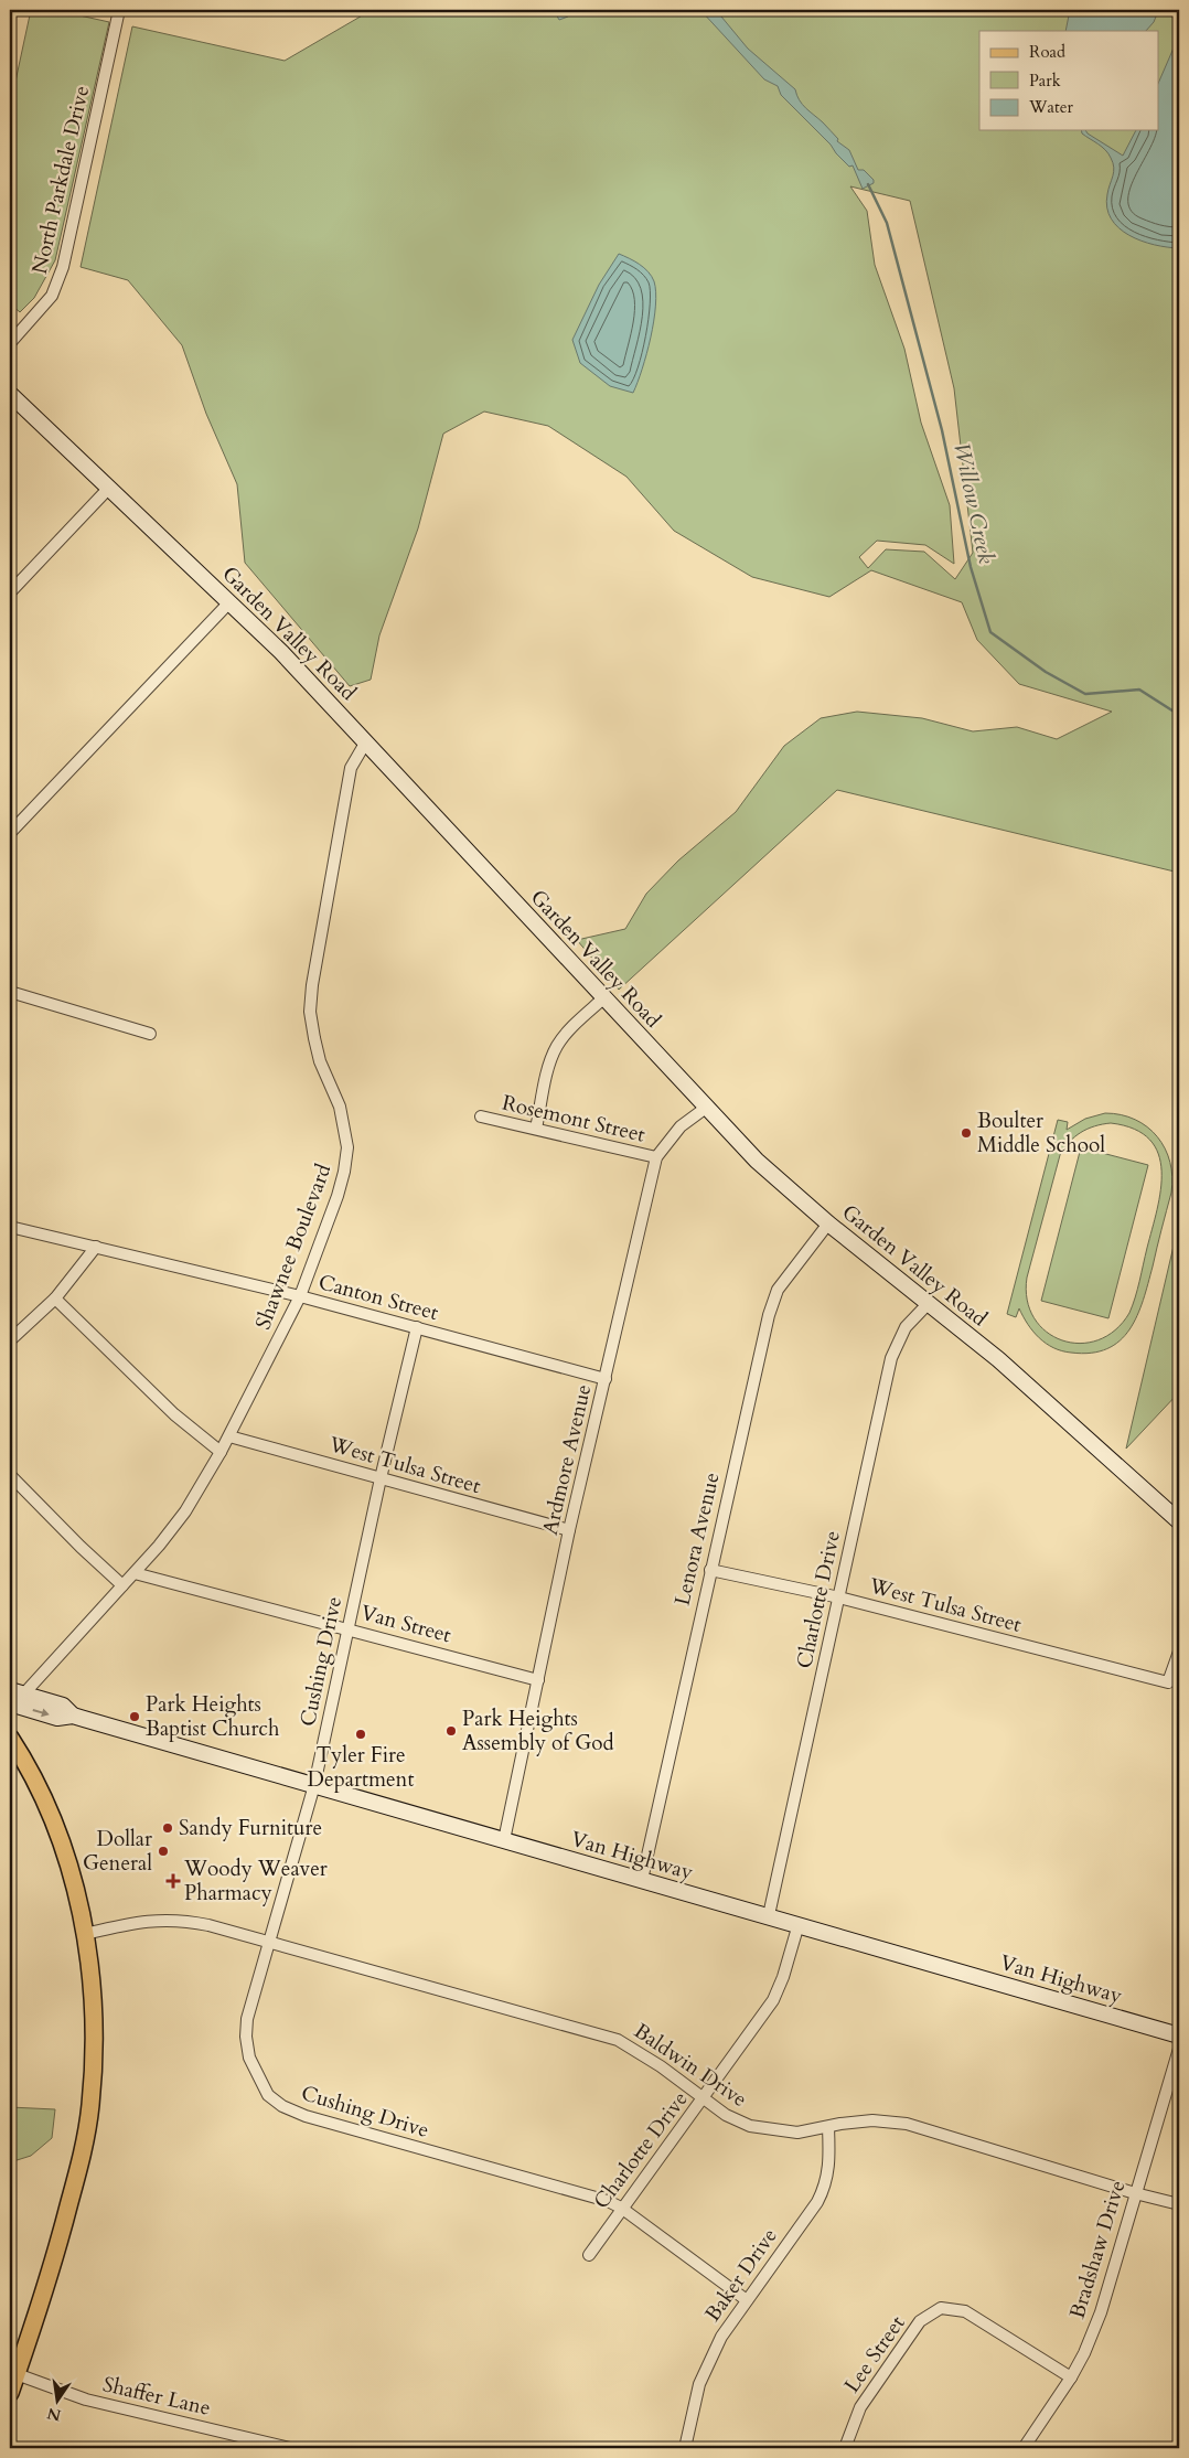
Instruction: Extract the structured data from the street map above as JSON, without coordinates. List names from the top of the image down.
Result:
{
  "streets": {
    "street": [
      "North Parkdale Drive",
      "Garden Valley Road",
      "Rosemont Street",
      "Shawnee Boulevard",
      "Canton Street",
      "Ardmore Avenue",
      "West Tulsa Street",
      "Lenora Avenue",
      "Charlotte Drive",
      "Van Street",
      "Cushing Drive",
      "Van Highway",
      "Baldwin Drive",
      "Bradshaw Drive",
      "Baker Drive",
      "Lee Street",
      "Shaffer Lane"
    ]
  },
  "crossings": [
    ["Garden Valley Road", "Shawnee Boulevard"],
    ["Garden Valley Road", "Ardmore Avenue"],
    ["Garden Valley Road", "Lenora Avenue"],
    ["Garden Valley Road", "Charlotte Drive"],
    ["Rosemont Street", "Ardmore Avenue"],
    ["Shawnee Boulevard", "Canton Street"],
    ["Shawnee Boulevard", "West Tulsa Street"],
    ["Shawnee Boulevard", "Van Street"],
    ["Shawnee Boulevard", "Van Highway"],
    ["Canton Street", "Ardmore Avenue"],
    ["Canton Street", "Cushing Drive"],
    ["Ardmore Avenue", "West Tulsa Street"],
    ["Ardmore Avenue", "Van Street"],
    ["Ardmore Avenue", "Van Highway"],
    ["West Tulsa Street", "Lenora Avenue"],
    ["West Tulsa Street", "Charlotte Drive"],
    ["West Tulsa Street", "Cushing Drive"],
    ["Lenora Avenue", "Van Highway"],
    ["Charlotte Drive", "Cushing Drive"],
    ["Charlotte Drive", "Van Highway"],
    ["Charlotte Drive", "Baldwin Drive"],
    ["Van Street", "Cushing Drive"],
    ["Cushing Drive", "Van Highway"],
    ["Cushing Drive", "Baldwin Drive"],
    ["Cushing Drive", "Baker Drive"],
    ["Baldwin Drive", "Bradshaw Drive"],
    ["Baldwin Drive", "Baker Drive"],
    ["Bradshaw Drive", "Lee Street"]
  ],
  "water": ["Willow Creek"],
  "places": {
    "other": [
      "Boulter Middle School",
      "Park Heights Baptist Church",
      "Park Heights Assembly of God",
      "Tyler Fire Department",
      "Sandy Furniture",
      "Dollar General"
    ],
    "health": ["Woody Weaver Pharmacy"]
  },
  "legend": ["Road", "Park", "Water"],
  "north": "bottom"
}
